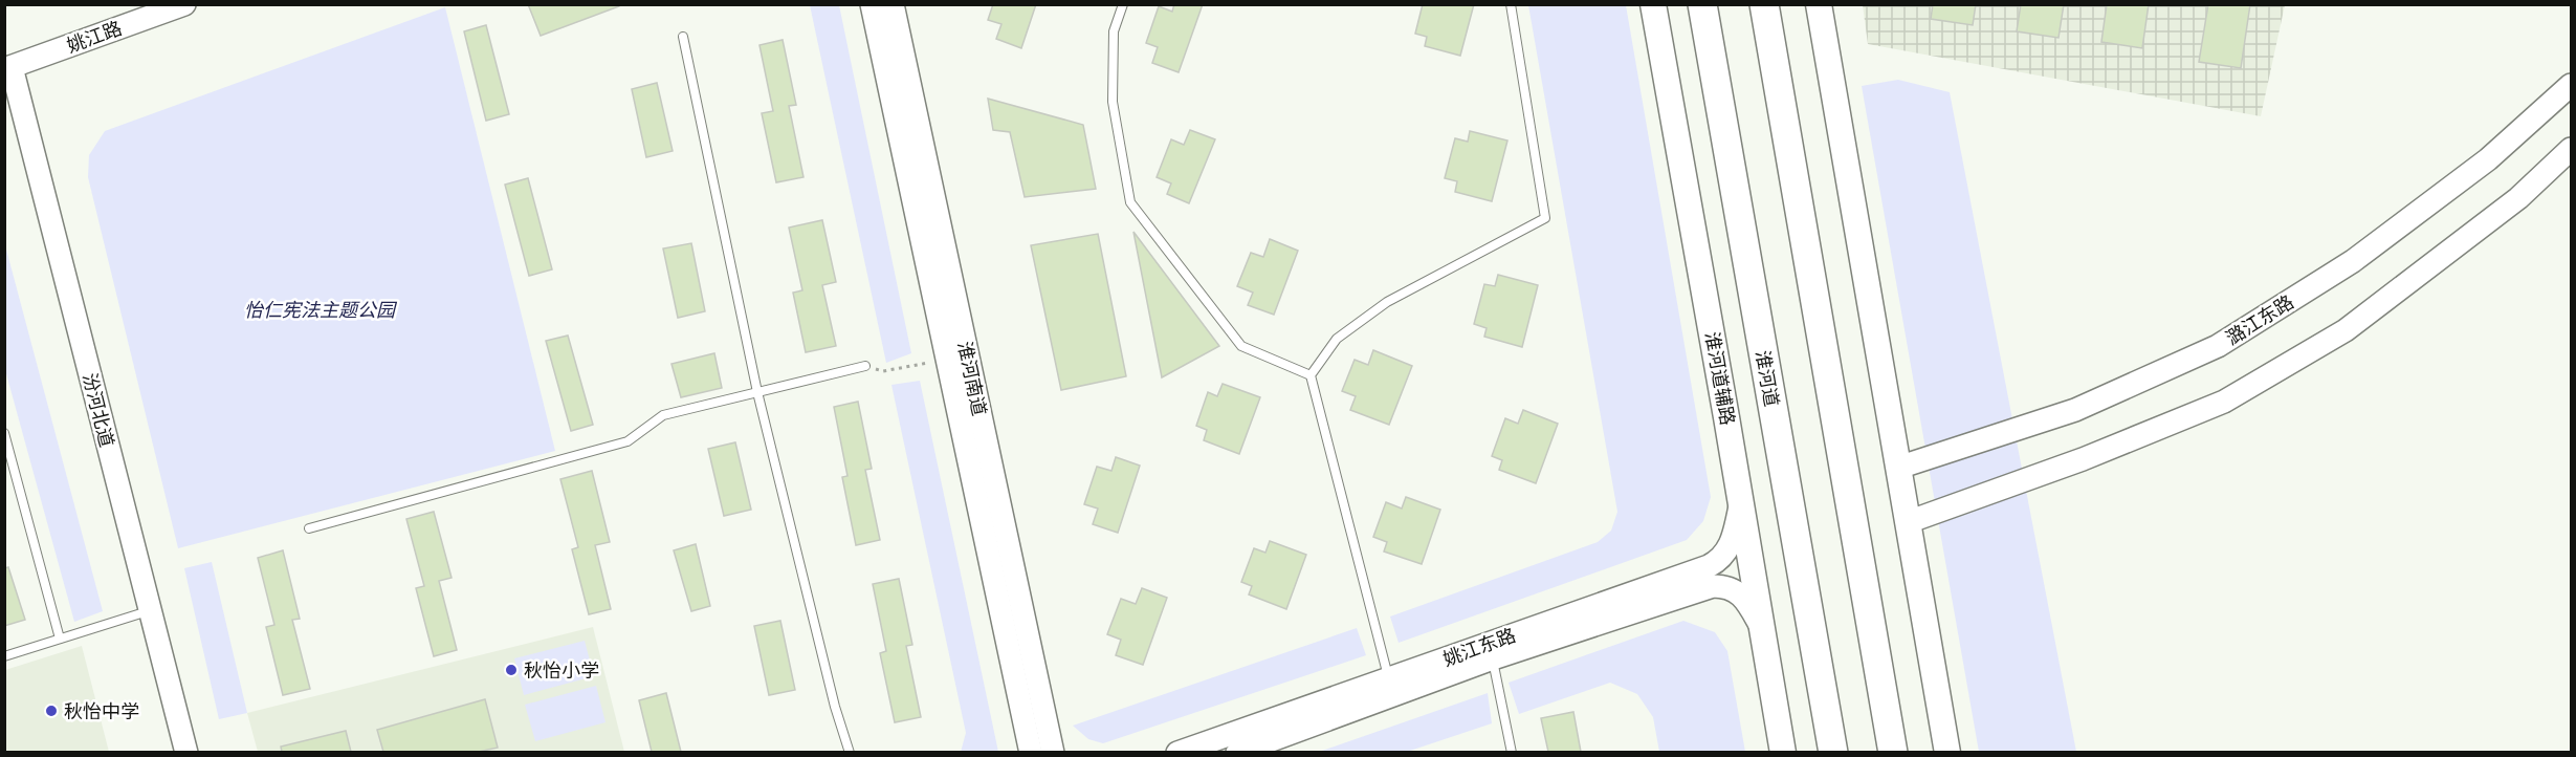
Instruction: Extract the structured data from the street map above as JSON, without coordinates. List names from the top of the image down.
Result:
{
  "streets": {
    "highway": ["淮河道"],
    "main road": ["淮河道辅路"],
    "street": [
      "姚江路",
      "潞江东路",
      "淮河南道",
      "汾河北道",
      "姚江东路"
    ]
  },
  "crossings": [
    ["姚江路", "汾河北道"],
    ["淮河道辅路", "姚江东路"]
  ],
  "parks": ["怡仁宪法主题公园"],
  "places": ["秋怡小学", "秋怡中学"]
}
